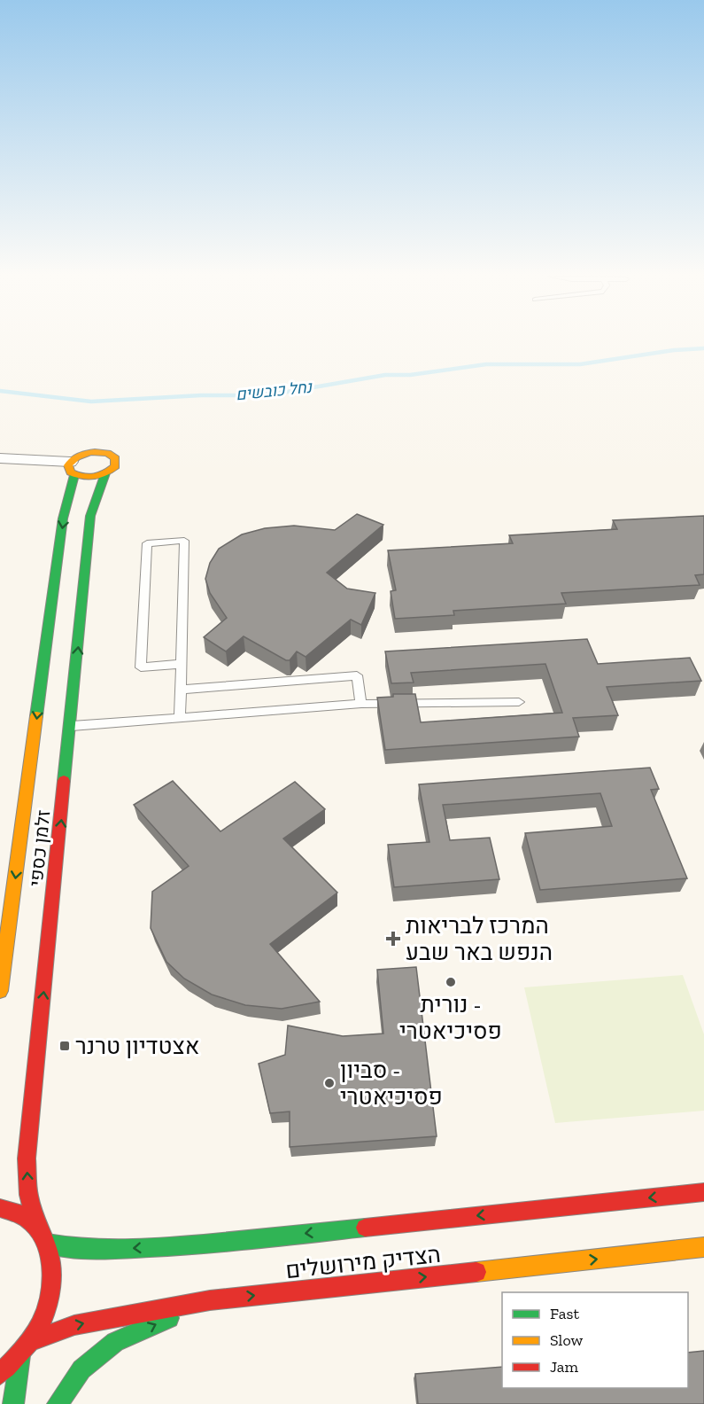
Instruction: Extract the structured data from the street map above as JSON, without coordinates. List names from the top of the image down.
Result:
{
  "streets": {
    "street": ["זלמן כספי", "הצדיק מירושלים"]
  },
  "crossings": [
    ["זלמן כספי", "הצדיק מירושלים"]
  ],
  "water": ["נחל כובשים"],
  "places": {
    "health": ["המרכז לבריאות הנפש באר שבע"],
    "other": ["נורית - פסיכיאטרי", "סביון - פסיכיאטרי"],
    "transit": ["אצטדיון טרנר"]
  },
  "legend": ["Fast", "Slow", "Jam"]
}
